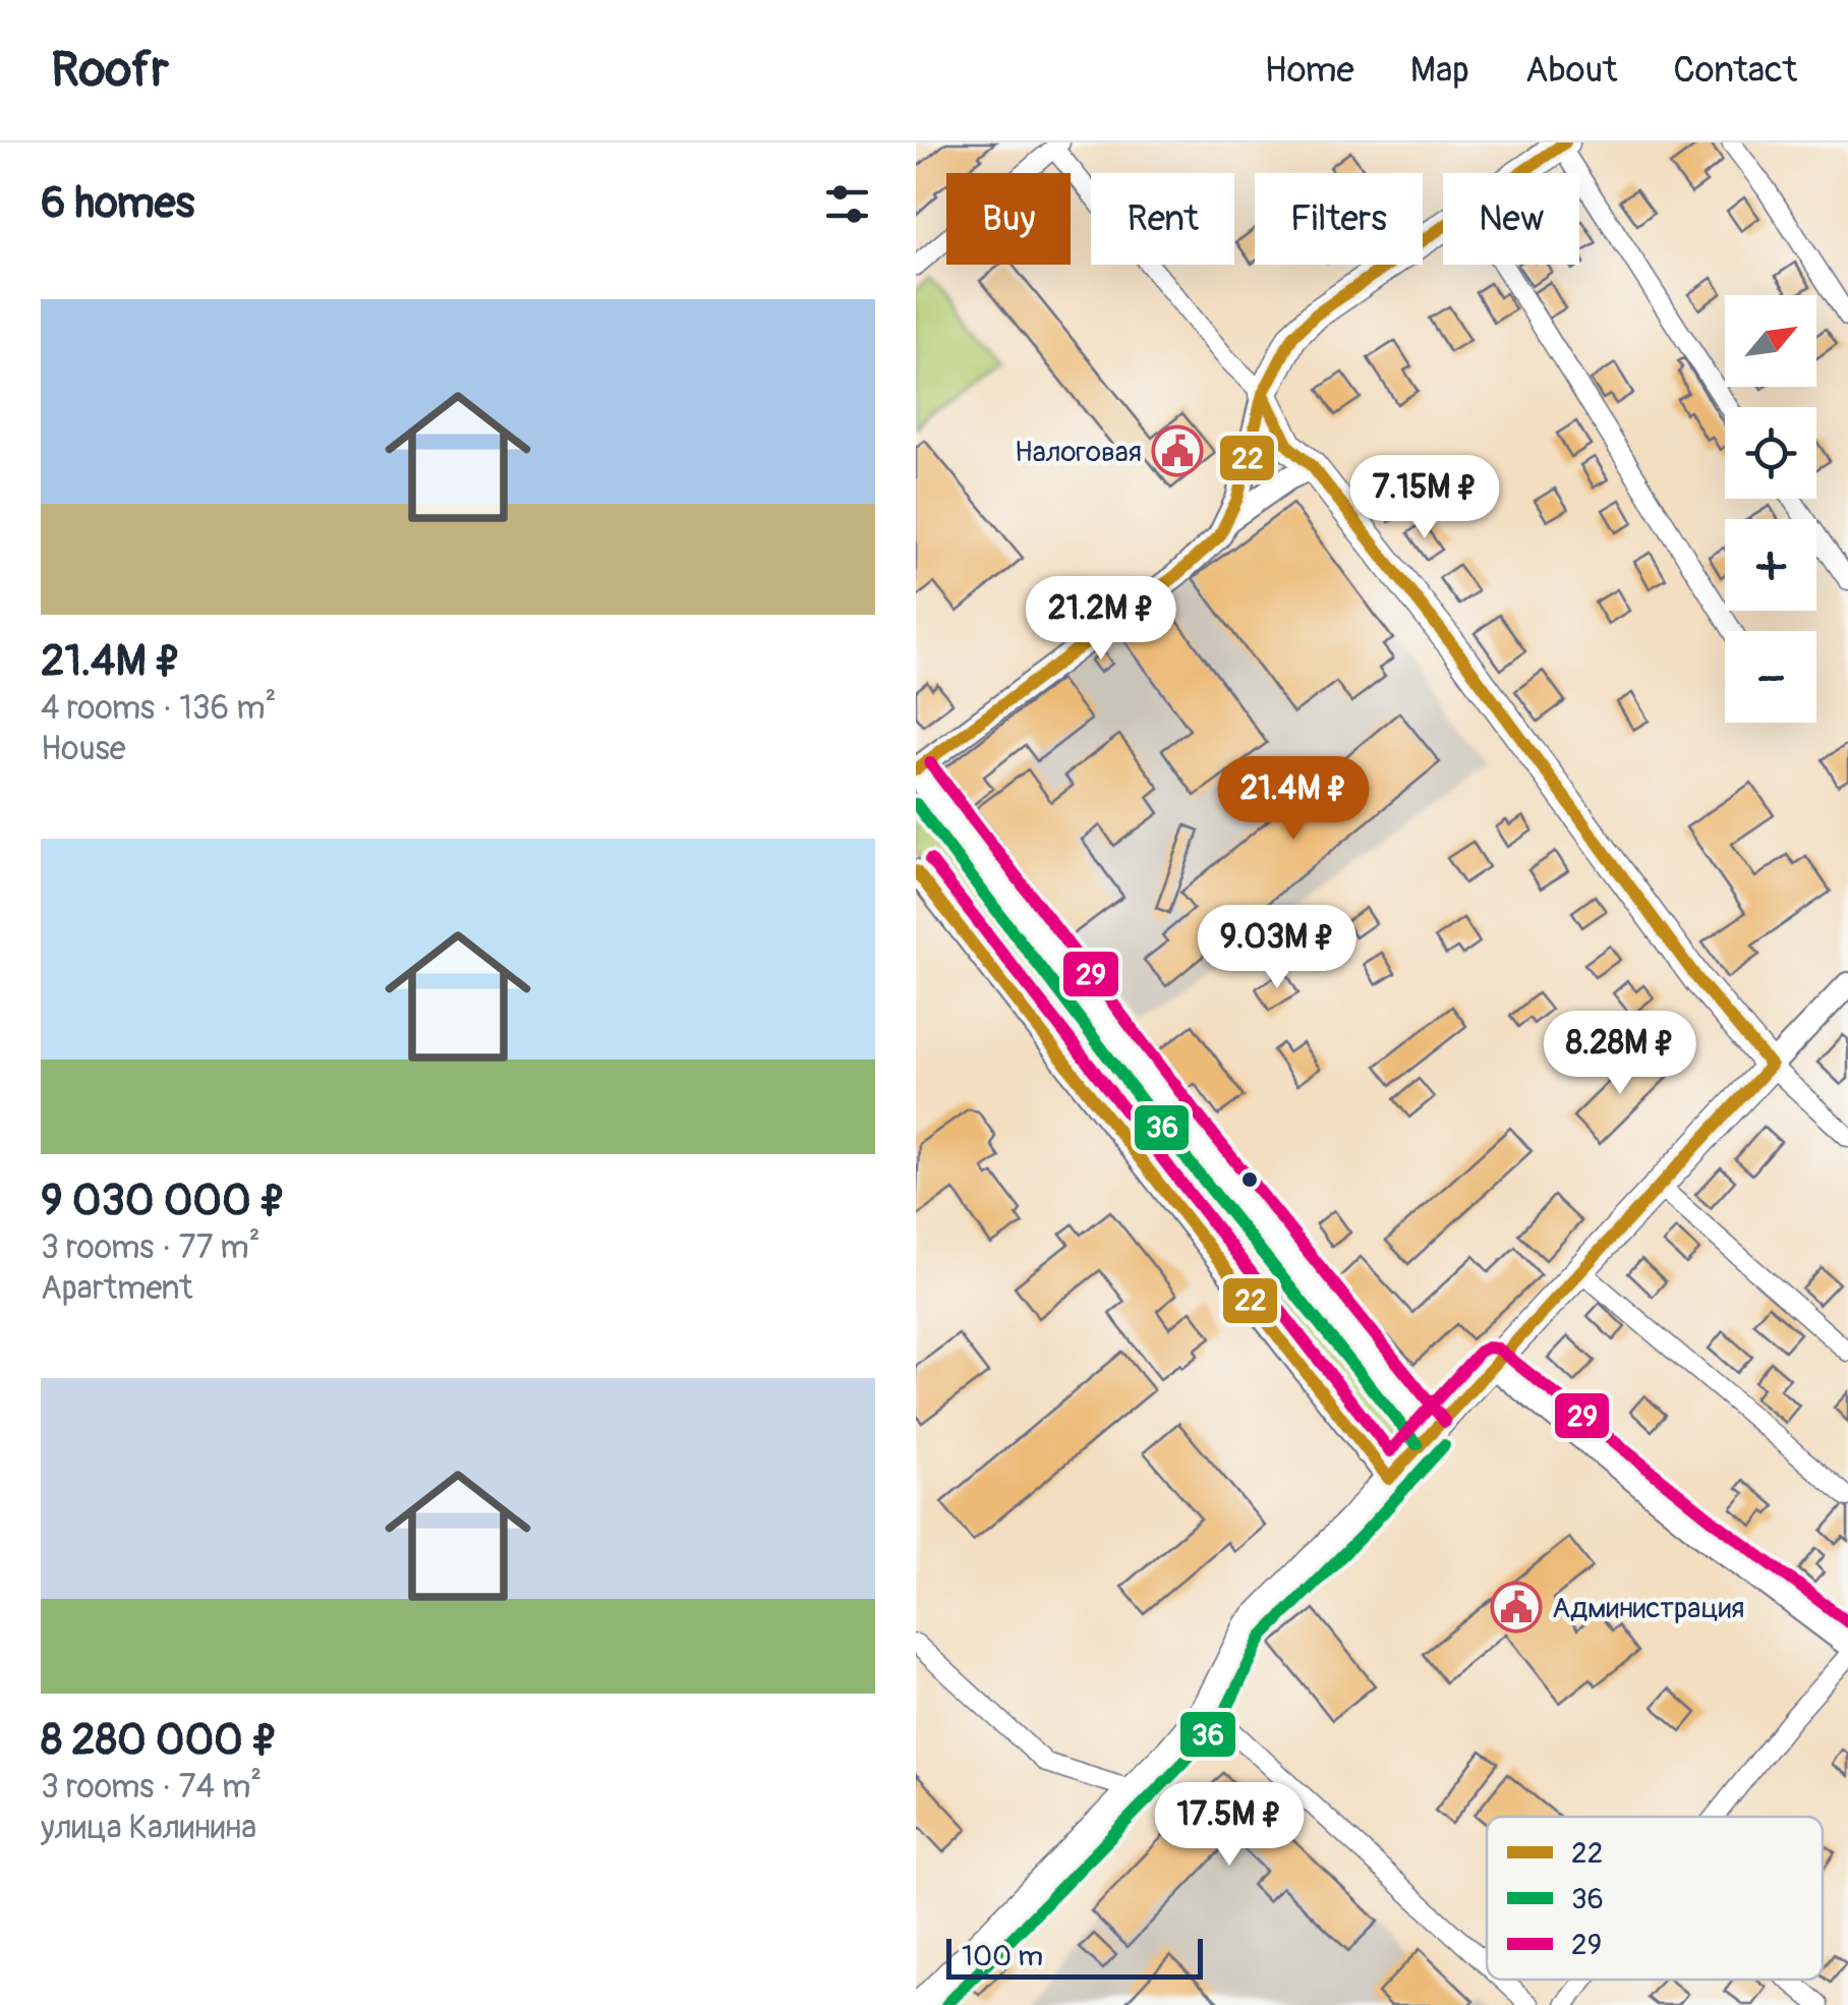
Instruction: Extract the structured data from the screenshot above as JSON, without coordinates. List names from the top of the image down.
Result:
{
  "places": {
    "public building": ["Налоговая", "Администрация"]
  },
  "lines": ["transit line 22", "transit line 29", "transit line 36"],
  "legend": ["22", "36", "29"],
  "scale_bar": "100 m",
  "north": "top right",
  "page": {
    "header": "Roofr",
    "nav": [
      "Home",
      "Map",
      "About",
      "Contact"
    ],
    "heading": "6 homes",
    "chip": [
      "Buy",
      "Rent",
      "Filters",
      "New"
    ],
    "list": [
      {
        "name": "21.4M ₽",
        "note": "4 rooms · 136 m² · House"
      },
      {
        "name": "9 030 000 ₽",
        "note": "3 rooms · 77 m² · Apartment"
      },
      {
        "name": "8 280 000 ₽",
        "note": "3 rooms · 74 m² · улица Калинина"
      }
    ],
    "map_buttons": ["+", "−"],
    "price": [
      "7.15M ₽",
      "21.2M ₽",
      "21.4M ₽",
      "9.03M ₽",
      "8.28M ₽",
      "17.5M ₽"
    ],
    "scale": "100 m"
  }
}
